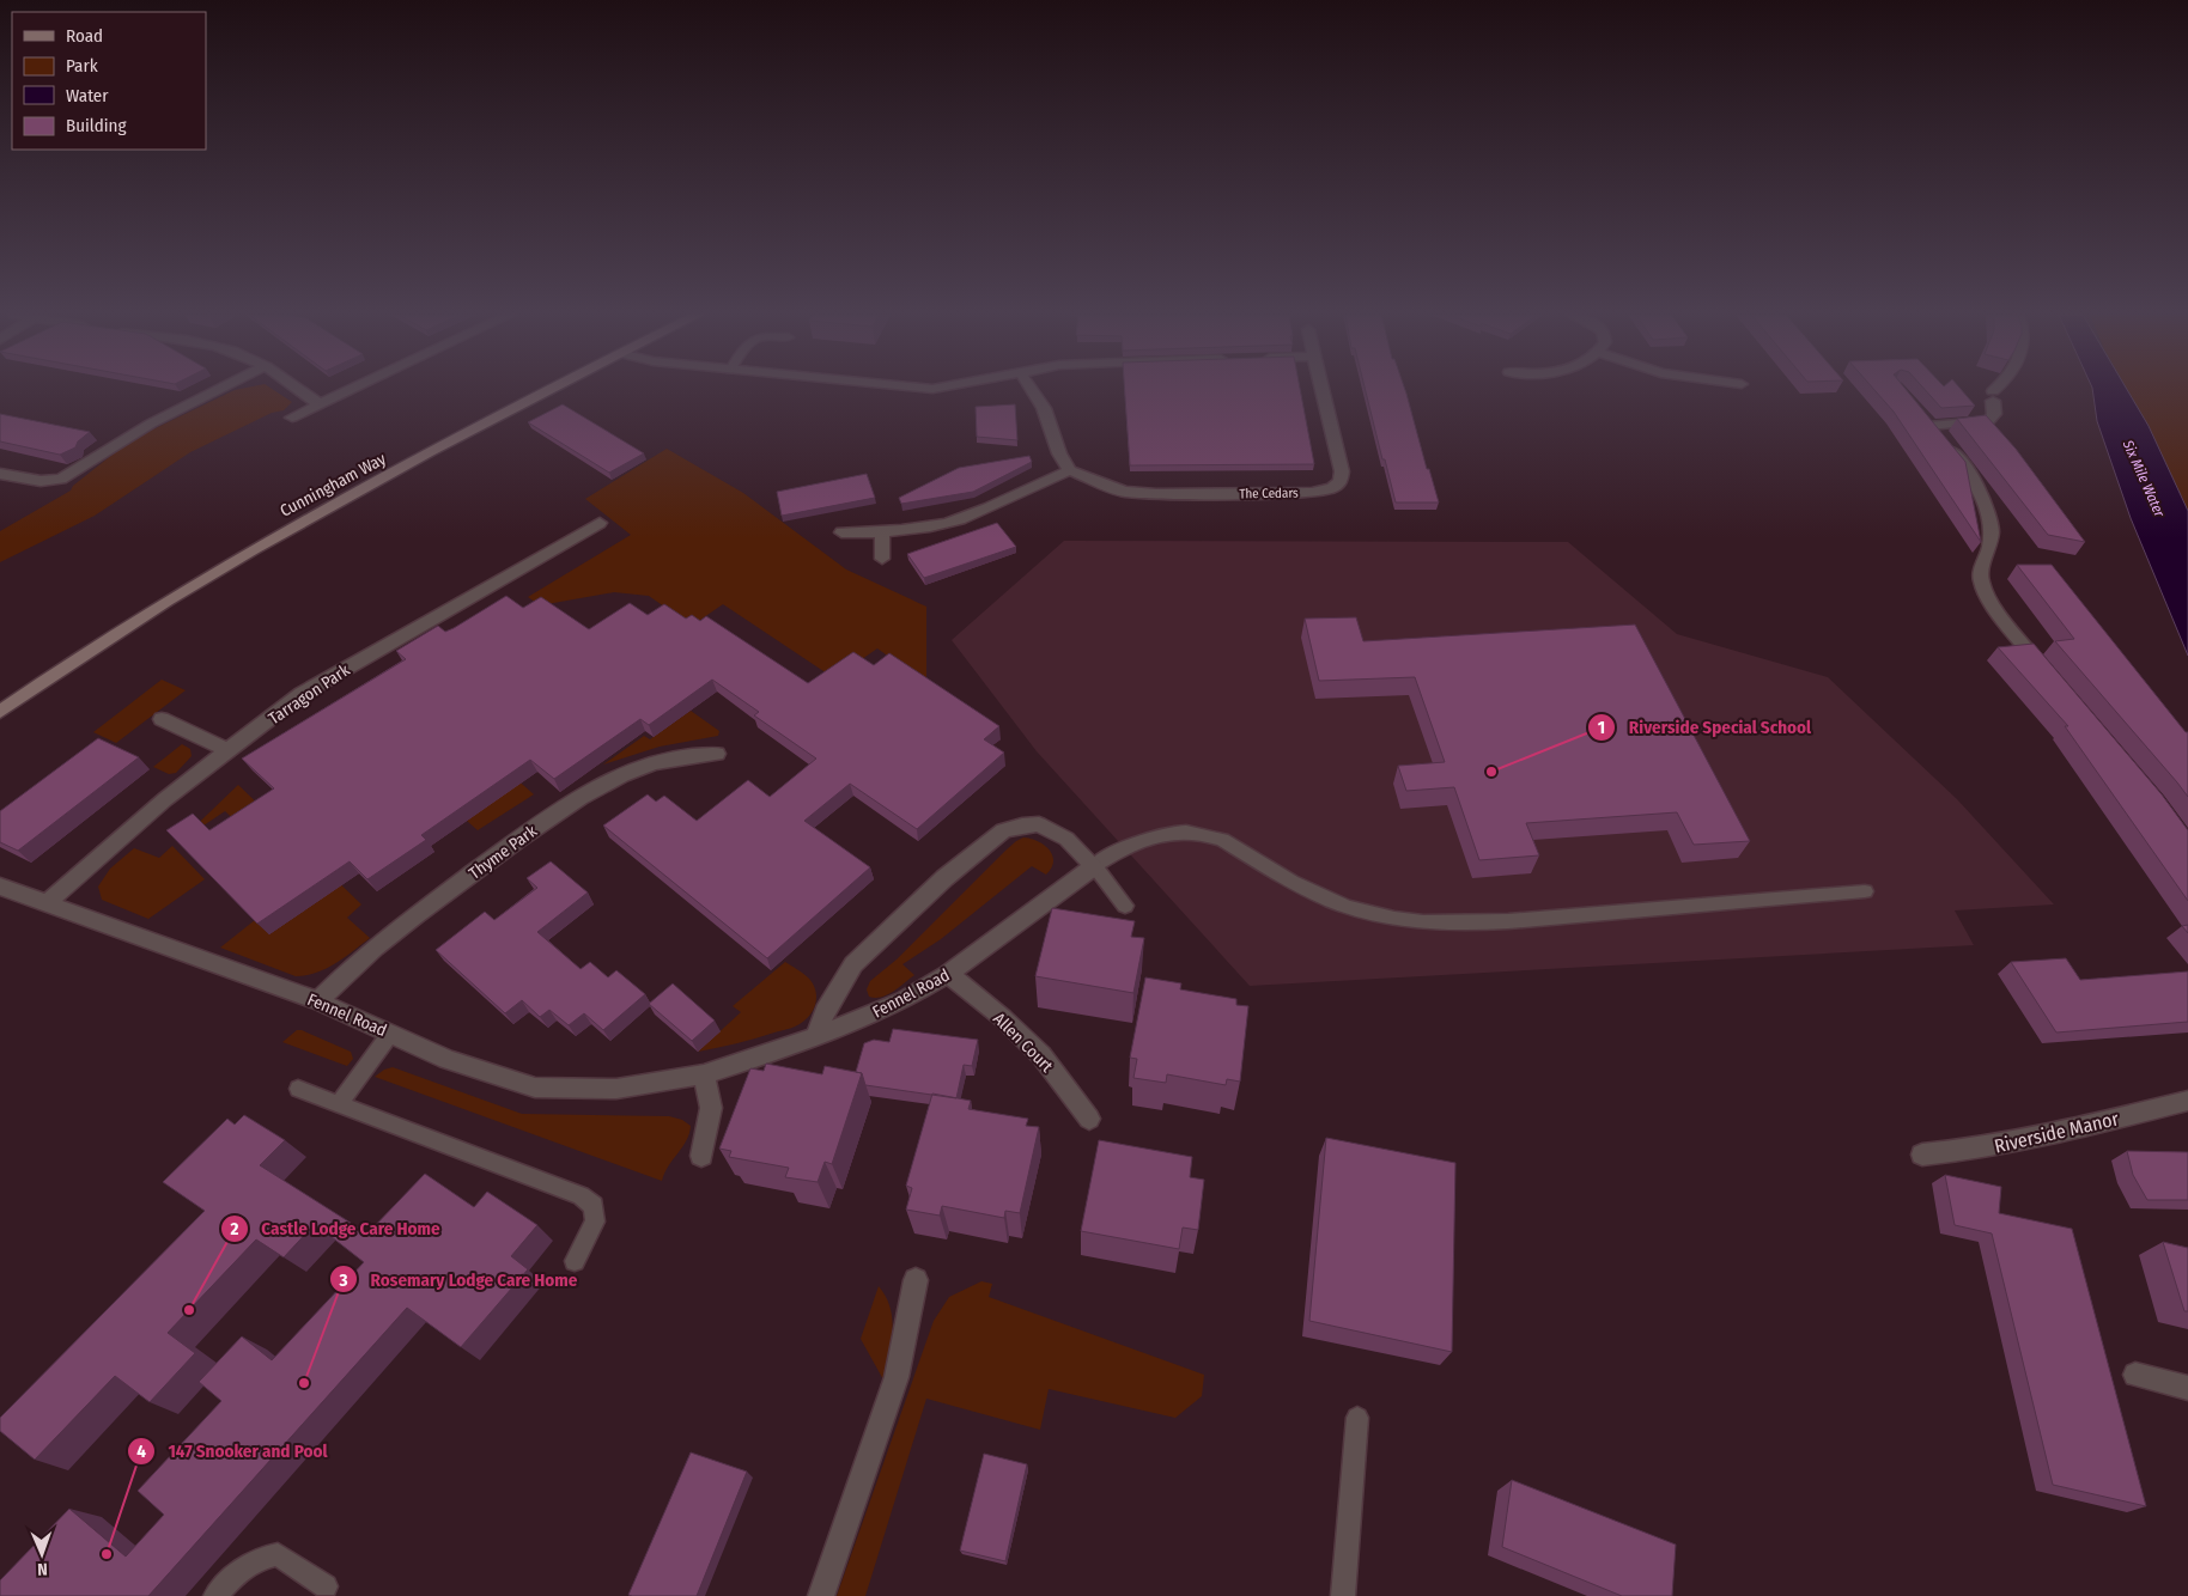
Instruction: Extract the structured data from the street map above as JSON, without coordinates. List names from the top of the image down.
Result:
{
  "streets": {
    "street": [
      "Cunningham Way",
      "The Cedars",
      "Tarragon Park",
      "Thyme Park",
      "Fennel Road",
      "Allen Court",
      "Riverside Manor"
    ]
  },
  "crossings": [
    ["Tarragon Park", "Fennel Road"],
    ["Thyme Park", "Fennel Road"],
    ["Fennel Road", "Allen Court"]
  ],
  "water": ["Six Mile Water"],
  "places": [
    "Riverside Special School",
    "Castle Lodge Care Home",
    "Rosemary Lodge Care Home",
    "147 Snooker and Pool"
  ],
  "legend": [
    "Road",
    "Park",
    "Water",
    "Building"
  ],
  "north": "bottom"
}
